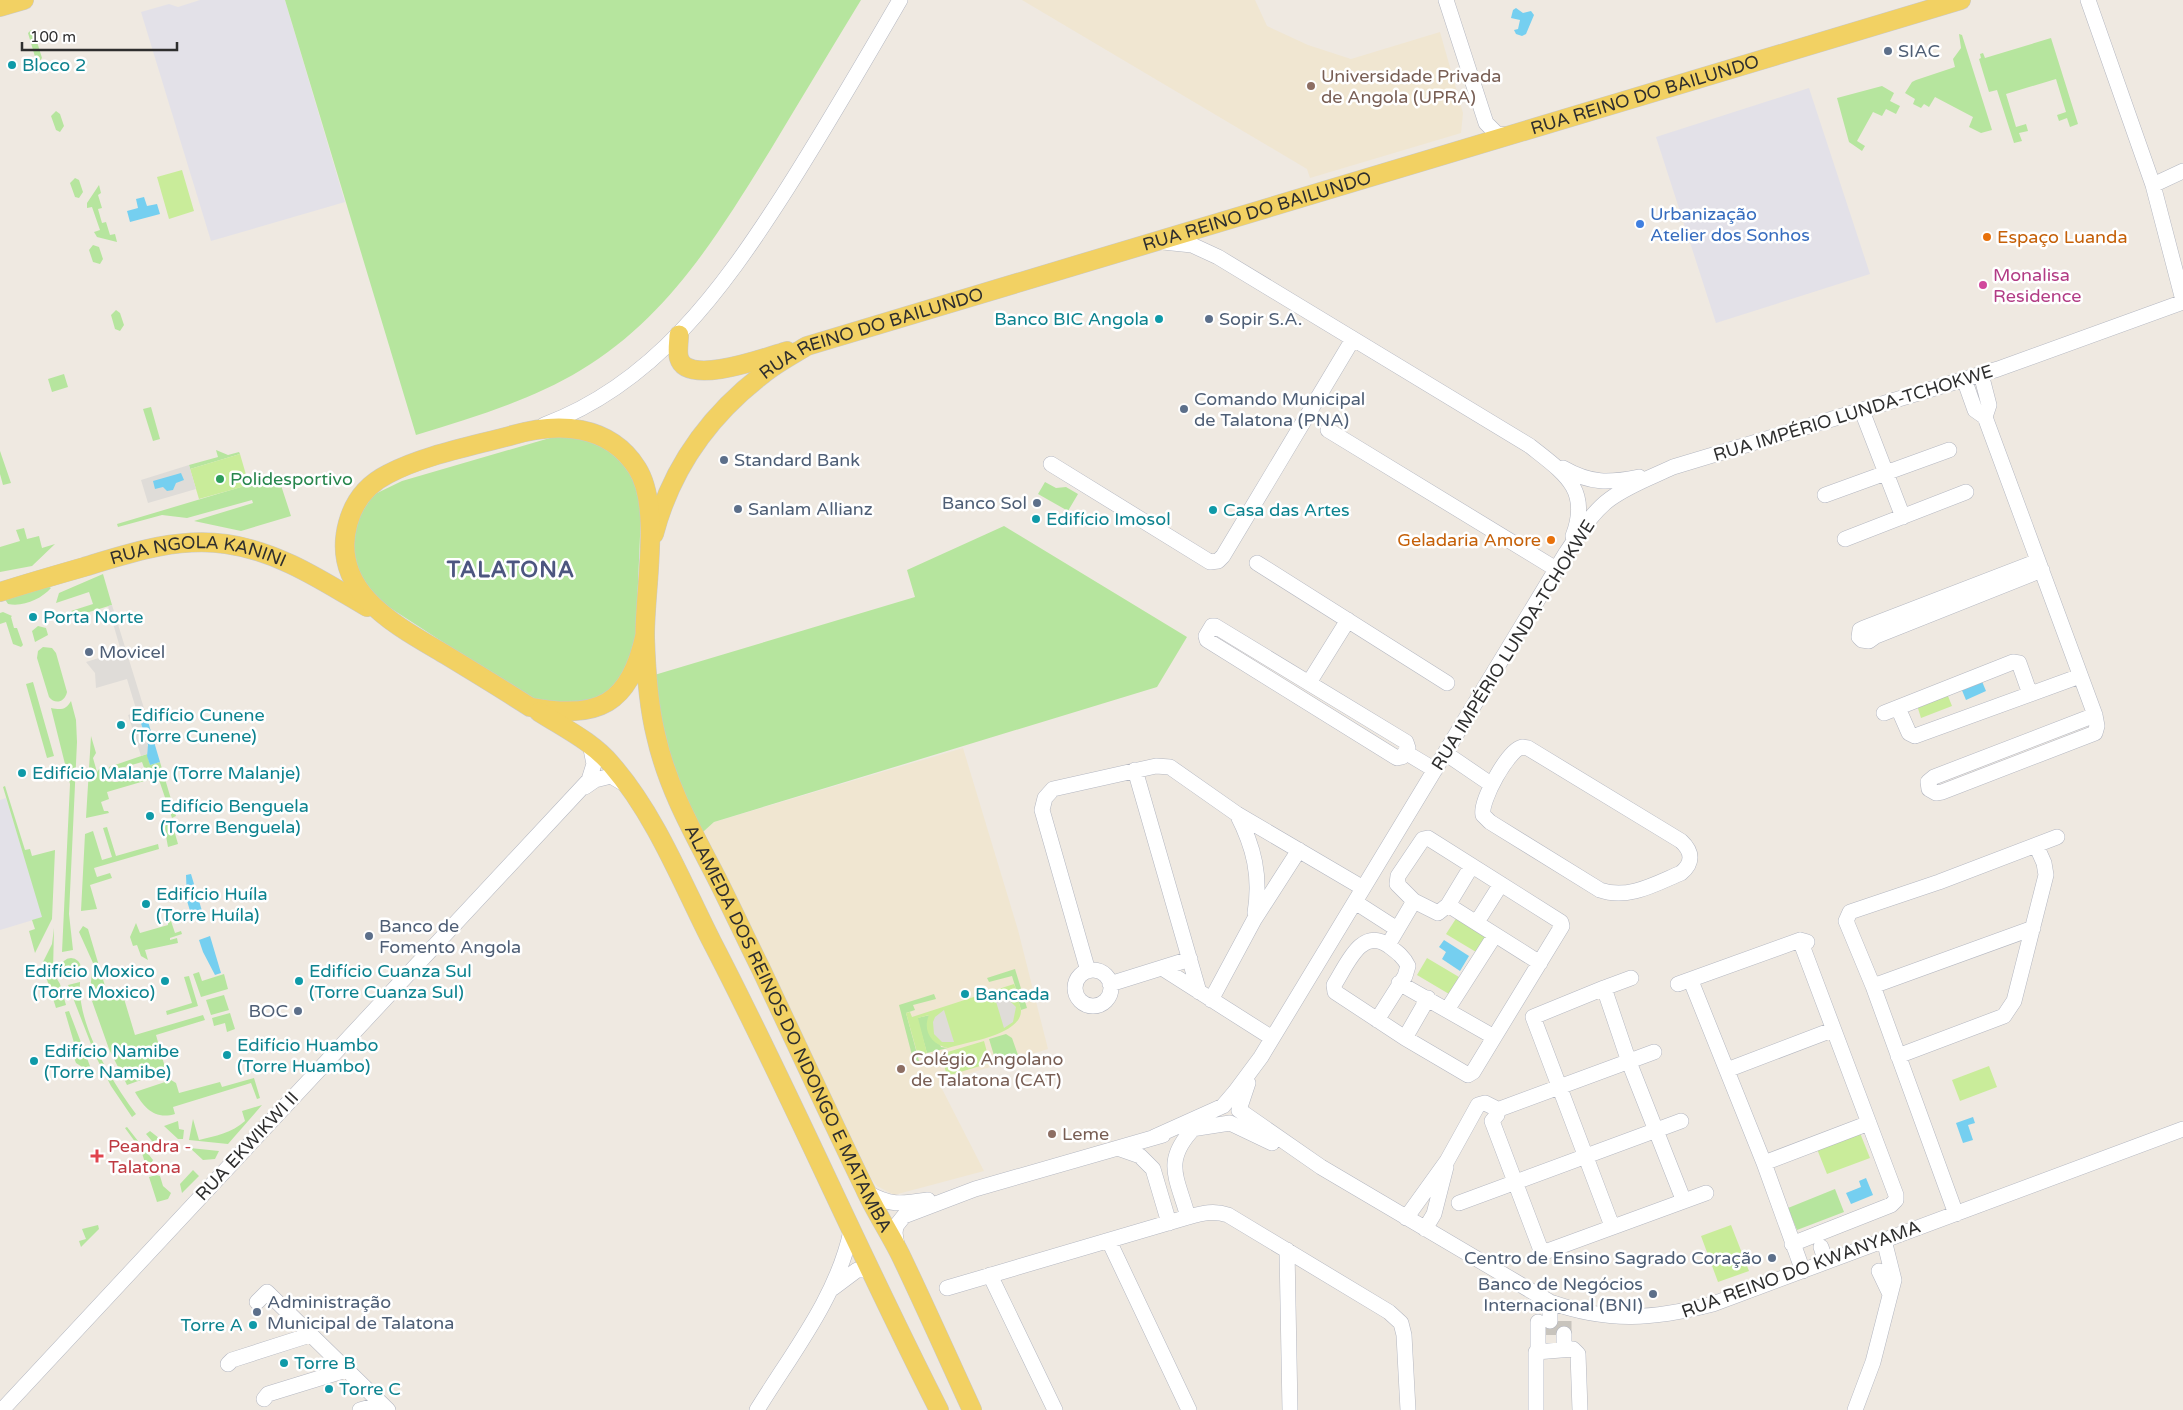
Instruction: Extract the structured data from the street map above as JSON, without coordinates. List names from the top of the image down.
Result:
{
  "streets": {
    "main road": ["RUA REINO DO BAILUNDO", "RUA NGOLA KANINI", "ALAMEDA DOS REINOS DO NDONGO E MATAMBA"],
    "street": ["RUA IMPÉRIO LUNDA-TCHOKWE", "RUA EKWIKWI II", "RUA REINO DO KWANYAMA"]
  },
  "crossings": [
    ["RUA IMPÉRIO LUNDA-TCHOKWE", "ALAMEDA DOS REINOS DO NDONGO E MATAMBA"],
    ["RUA IMPÉRIO LUNDA-TCHOKWE", "RUA REINO DO KWANYAMA"],
    ["RUA NGOLA KANINI", "ALAMEDA DOS REINOS DO NDONGO E MATAMBA"],
    ["ALAMEDA DOS REINOS DO NDONGO E MATAMBA", "RUA EKWIKWI II"]
  ],
  "districts": ["TALATONA"],
  "places": {
    "other": [
      "SIAC",
      "Bloco 2",
      "Universidade Privada de Angola (UPRA)",
      "Urbanização Atelier dos Sonhos",
      "Espaço Luanda",
      "Monalisa Residence",
      "Banco BIC Angola",
      "Sopir S.A.",
      "Comando Municipal de Talatona (PNA)",
      "Standard Bank",
      "Polidesportivo",
      "Banco Sol",
      "Sanlam Allianz",
      "Casa das Artes",
      "Edifício Imosol",
      "Geladaria Amore",
      "Porta Norte",
      "Movicel",
      "Edifício Cunene (Torre Cunene)",
      "Edifício Malanje (Torre Malanje)",
      "Edifício Benguela (Torre Benguela)",
      "Edifício Huíla (Torre Huíla)",
      "Banco de Fomento Angola",
      "Edifício Moxico (Torre Moxico)",
      "Edifício Cuanza Sul (Torre Cuanza Sul)",
      "Bancada",
      "BOC",
      "Edifício Huambo (Torre Huambo)",
      "Edifício Namibe (Torre Namibe)",
      "Colégio Angolano de Talatona (CAT)",
      "Leme",
      "Centro de Ensino Sagrado Coração",
      "Banco de Negócios Internacional (BNI)",
      "Administração Municipal de Talatona",
      "Torre A",
      "Torre B",
      "Torre C"
    ],
    "health": ["Peandra - Talatona"]
  },
  "scale_bar": "100 m"
}
